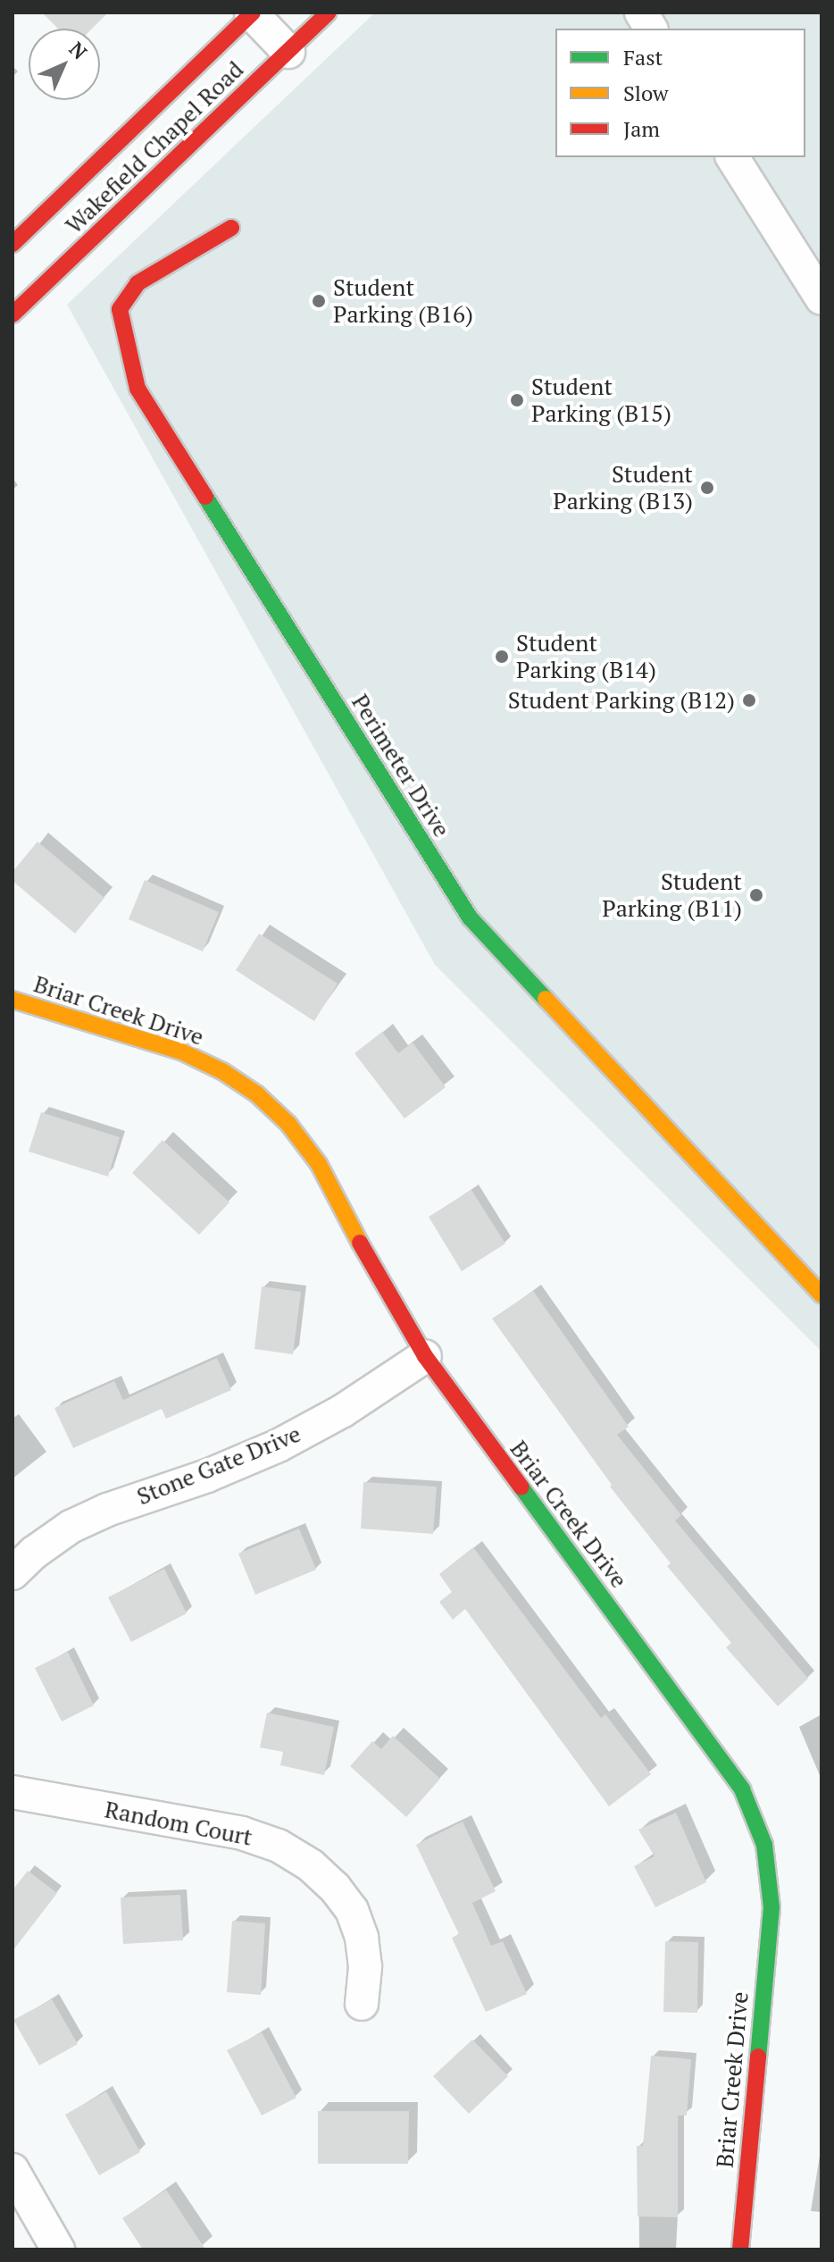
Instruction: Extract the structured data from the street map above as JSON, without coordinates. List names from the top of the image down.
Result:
{
  "streets": {
    "street": [
      "Wakefield Chapel Road",
      "Perimeter Drive",
      "Briar Creek Drive",
      "Stone Gate Drive",
      "Random Court"
    ]
  },
  "crossings": [
    ["Briar Creek Drive", "Stone Gate Drive"]
  ],
  "places": [
    "Student Parking (B16)",
    "Student Parking (B15)",
    "Student Parking (B13)",
    "Student Parking (B14)",
    "Student Parking (B12)",
    "Student Parking (B11)"
  ],
  "legend": ["Fast", "Slow", "Jam"],
  "north": "top right"
}
